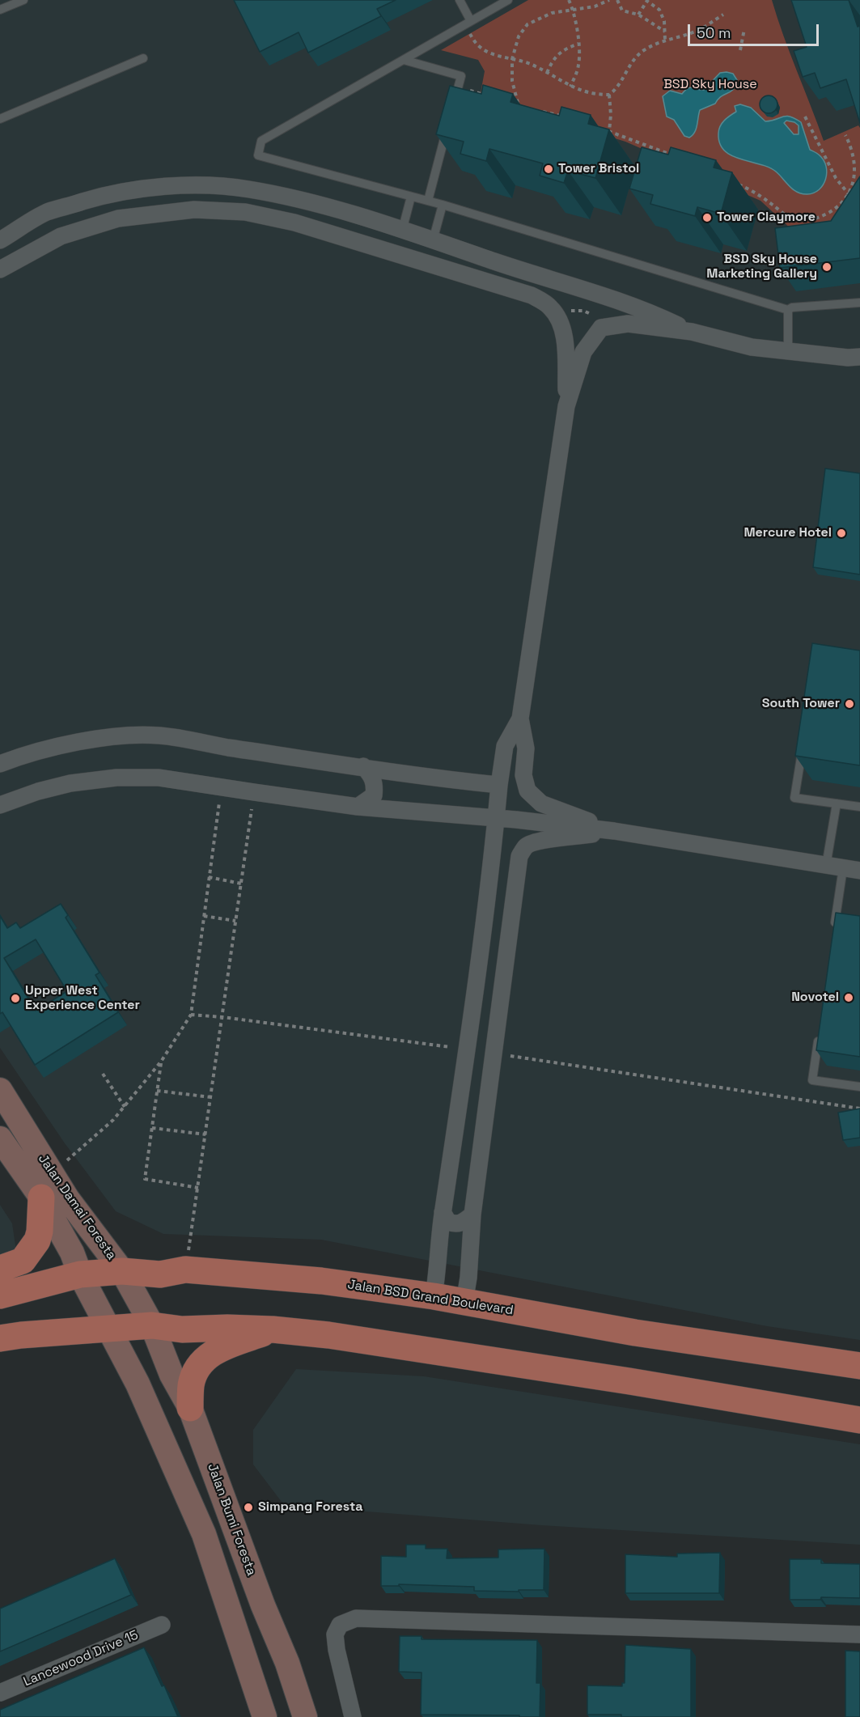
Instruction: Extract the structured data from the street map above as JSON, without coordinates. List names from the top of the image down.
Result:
{
  "streets": {
    "main road": ["Jalan Damai Foresta", "Jalan BSD Grand Boulevard", "Jalan Bumi Foresta"],
    "street": ["Lancewood Drive 15"]
  },
  "crossings": [
    ["Jalan Damai Foresta", "Jalan BSD Grand Boulevard"],
    ["Jalan Damai Foresta", "Jalan Bumi Foresta"]
  ],
  "parks": ["BSD Sky House"],
  "places": [
    "Tower Bristol",
    "Tower Claymore",
    "BSD Sky House Marketing Gallery",
    "Mercure Hotel",
    "South Tower",
    "Novotel",
    "Upper West Experience Center",
    "Simpang Foresta"
  ],
  "scale_bar": "50 m"
}
